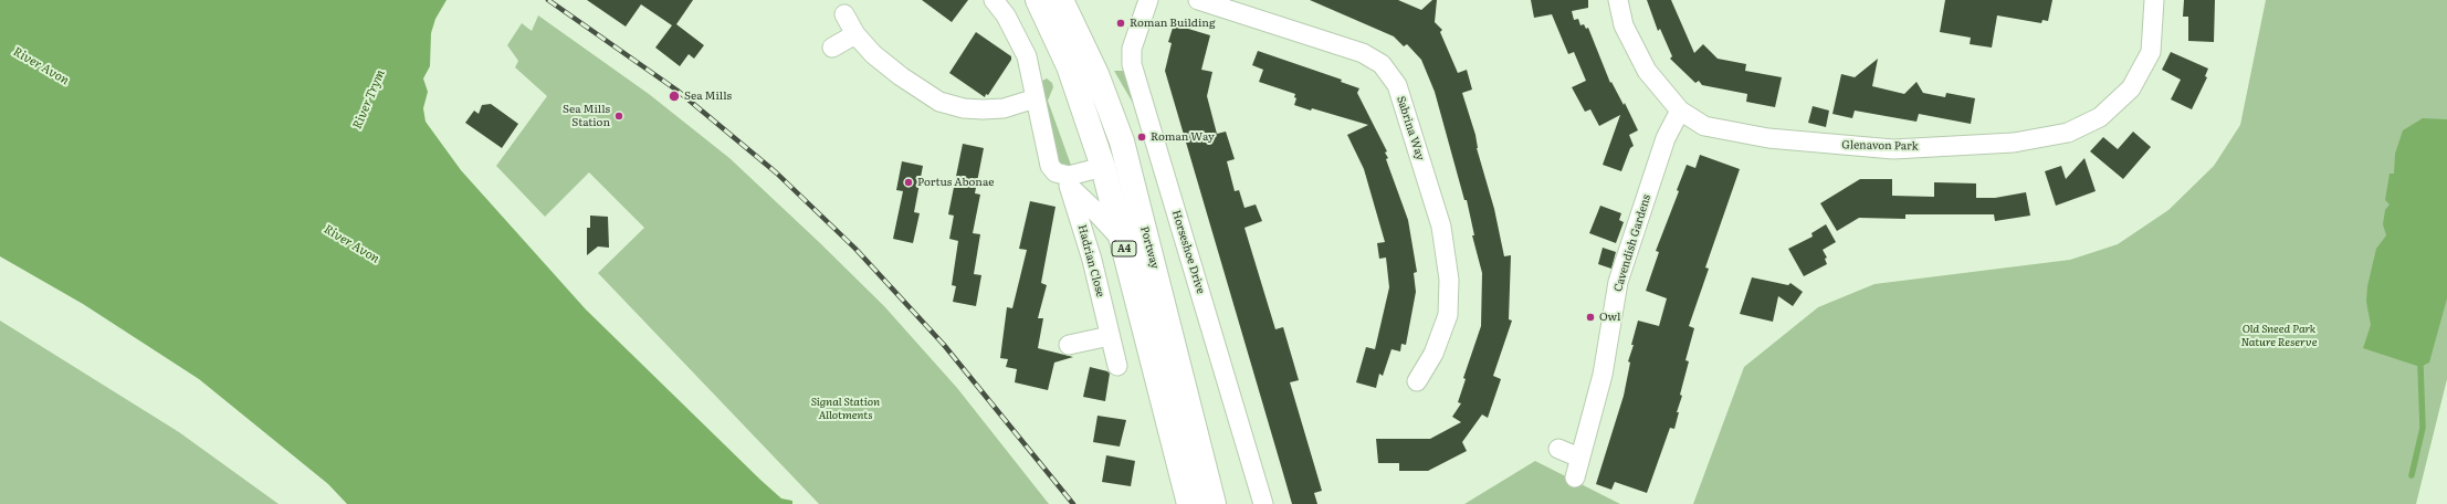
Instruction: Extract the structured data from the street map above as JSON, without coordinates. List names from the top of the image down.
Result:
{
  "streets": {
    "highway": ["Portway", "A4"],
    "street": [
      "Sabrina Way",
      "Glenavon Park",
      "Cavendish Gardens",
      "Horseshoe Drive",
      "Hadrian Close"
    ]
  },
  "crossings": [
    ["Glenavon Park", "Cavendish Gardens"],
    ["A4", "Hadrian Close"]
  ],
  "water": ["River Avon", "River Trym"],
  "parks": ["Old Sneed Park Nature Reserve", "Signal Station Allotments"],
  "places": [
    "Roman Building",
    "Sea Mills",
    "Sea Mills Station",
    "Roman Way",
    "Portus Abonae",
    "Owl"
  ]
}
